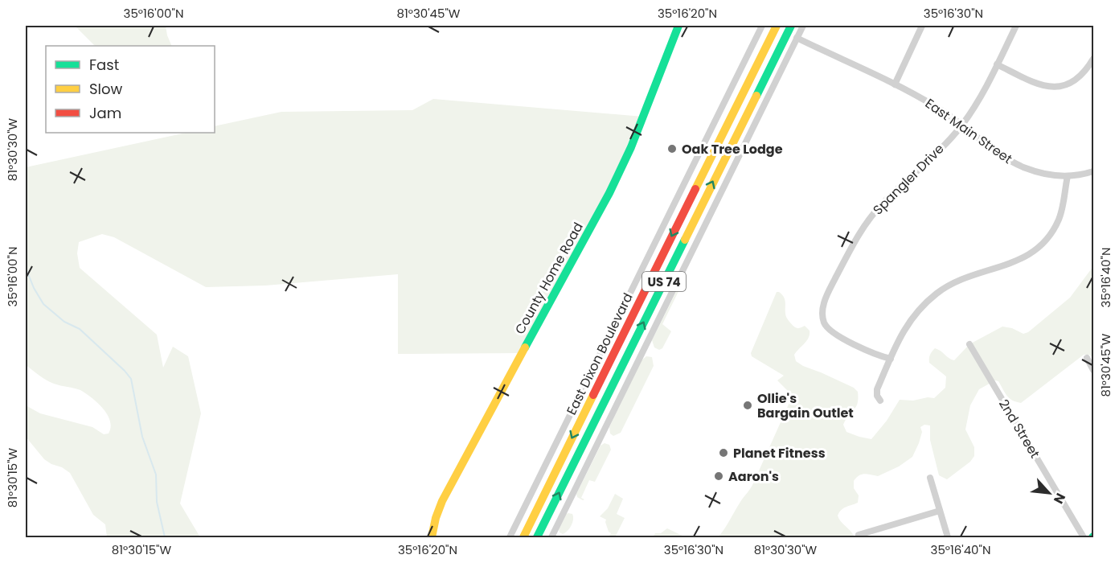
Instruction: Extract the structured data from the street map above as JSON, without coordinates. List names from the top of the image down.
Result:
{
  "streets": {
    "main road": ["County Home Road", "US 74", "East Dixon Boulevard"],
    "street": ["East Main Street", "Spangler Drive", "2nd Street"]
  },
  "crossings": [
    ["East Main Street", "Spangler Drive"]
  ],
  "places": [
    "Oak Tree Lodge",
    "Ollie's Bargain Outlet",
    "Planet Fitness",
    "Aaron's"
  ],
  "legend": ["Fast", "Slow", "Jam"],
  "north": "bottom right",
  "coordinates": [
    "35°16'00\"N",
    "81°30'45\"W",
    "35°16'20\"N",
    "35°16'30\"N",
    "81°30'30\"W",
    "35°16'40\"N",
    "81°30'15\"W"
  ]
}
